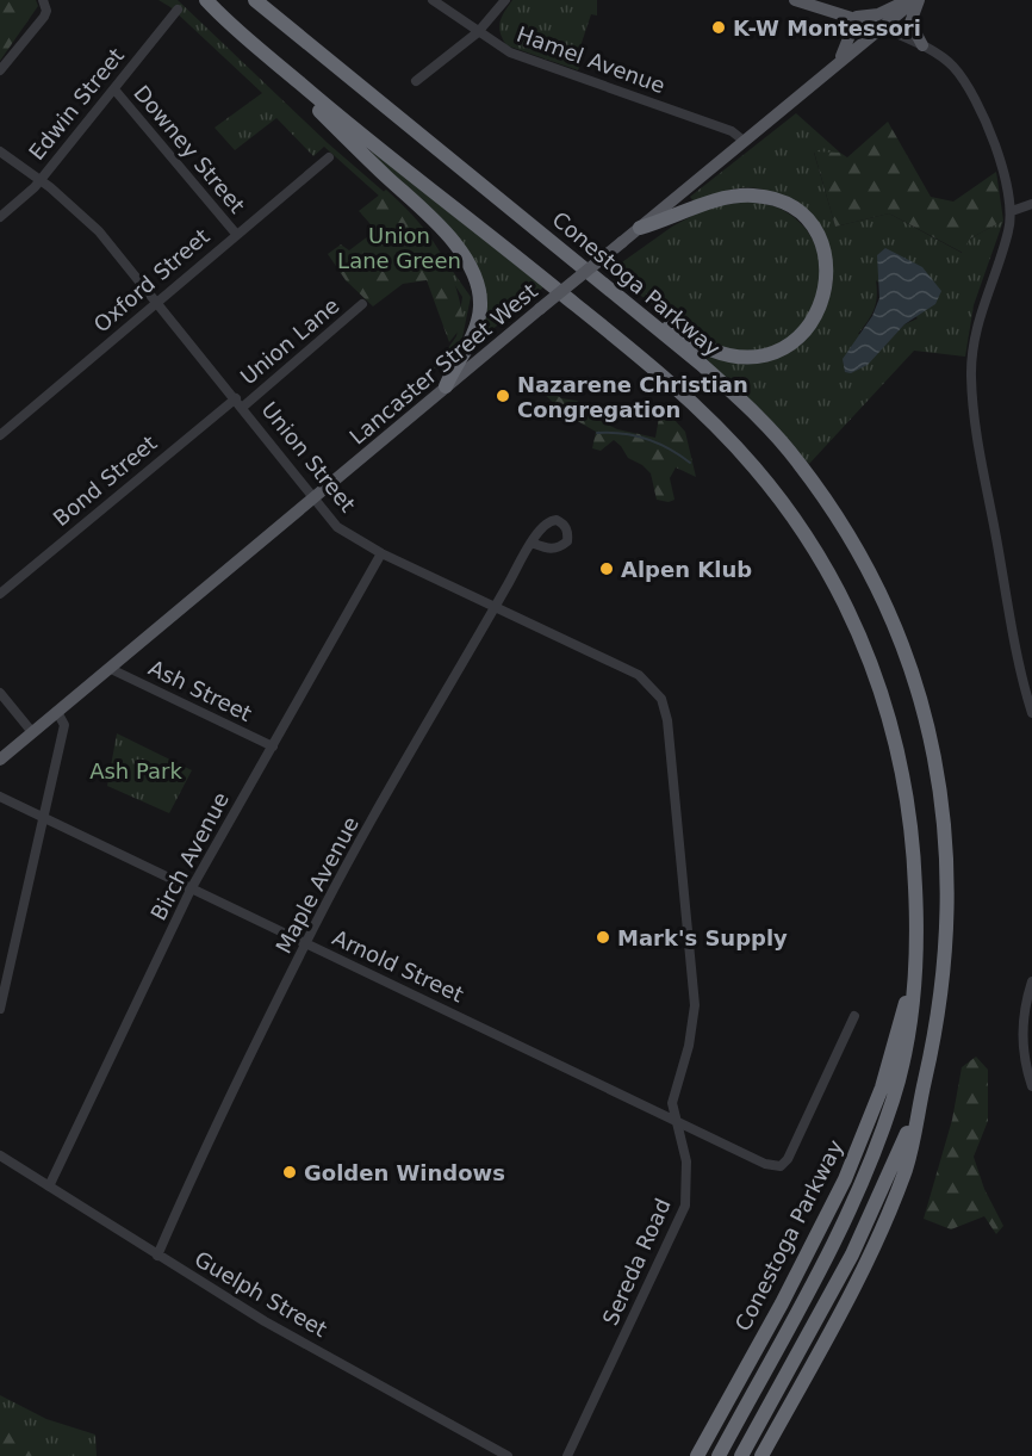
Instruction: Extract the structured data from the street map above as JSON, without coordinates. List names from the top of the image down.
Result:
{
  "streets": {
    "highway": ["Conestoga Parkway"],
    "main road": ["Lancaster Street West"],
    "street": [
      "Hamel Avenue",
      "Edwin Street",
      "Downey Street",
      "Oxford Street",
      "Union Lane",
      "Union Street",
      "Bond Street",
      "Ash Street",
      "Birch Avenue",
      "Maple Avenue",
      "Arnold Street",
      "Sereda Road",
      "Guelph Street"
    ]
  },
  "crossings": [
    ["Hamel Avenue", "Lancaster Street West"],
    ["Edwin Street", "Downey Street"],
    ["Edwin Street", "Union Street"],
    ["Downey Street", "Oxford Street"],
    ["Oxford Street", "Union Street"],
    ["Union Lane", "Union Street"],
    ["Union Lane", "Bond Street"],
    ["Lancaster Street West", "Union Street"],
    ["Lancaster Street West", "Ash Street"],
    ["Union Street", "Bond Street"],
    ["Union Street", "Birch Avenue"],
    ["Union Street", "Maple Avenue"],
    ["Union Street", "Sereda Road"],
    ["Ash Street", "Birch Avenue"],
    ["Birch Avenue", "Arnold Street"],
    ["Birch Avenue", "Guelph Street"],
    ["Maple Avenue", "Arnold Street"],
    ["Maple Avenue", "Guelph Street"],
    ["Arnold Street", "Sereda Road"]
  ],
  "parks": ["Union Lane Green", "Ash Park"],
  "places": [
    "K-W Montessori",
    "Nazarene Christian Congregation",
    "Alpen Klub",
    "Mark's Supply",
    "Golden Windows"
  ]
}
